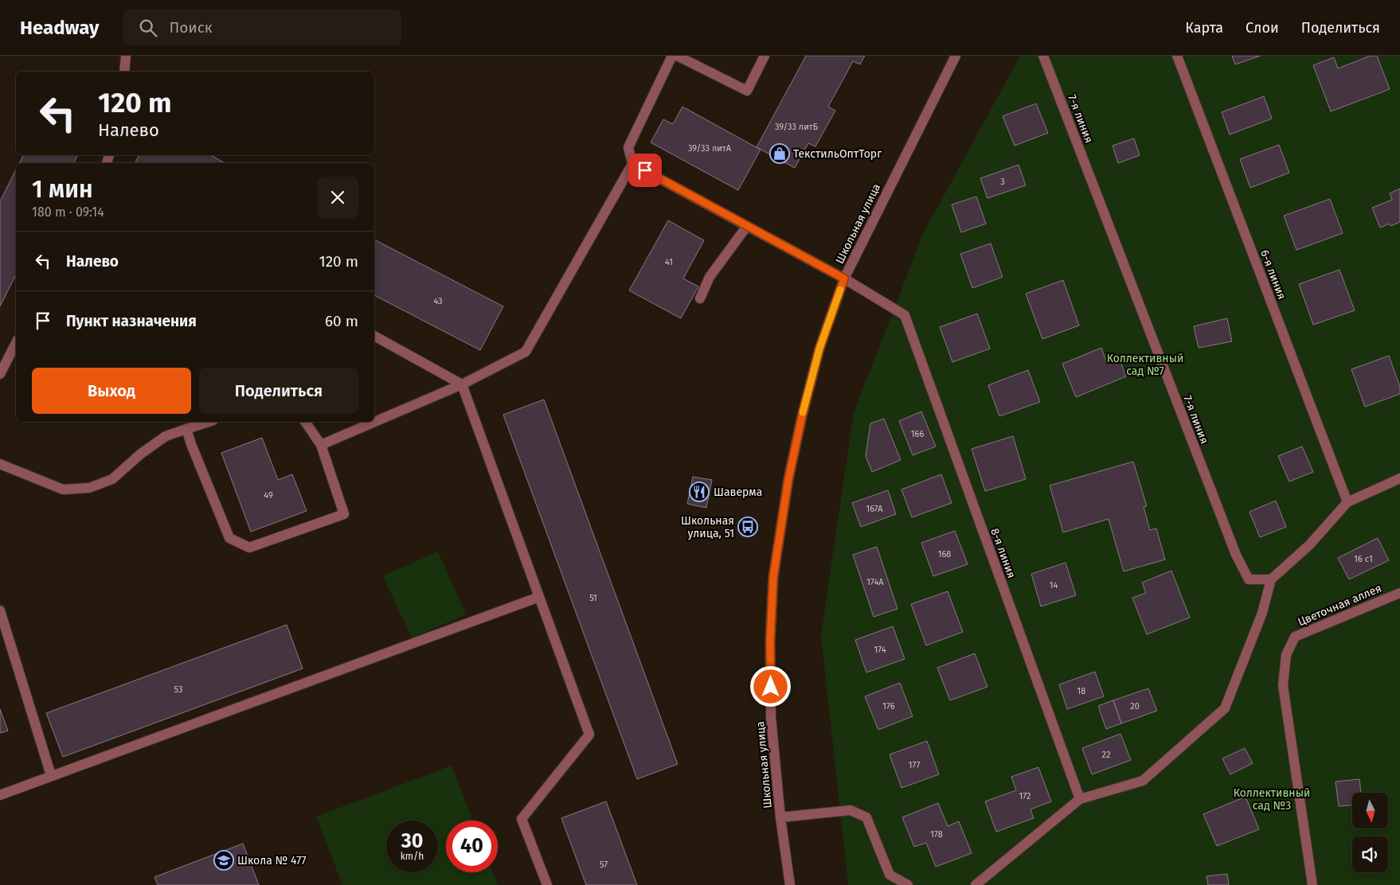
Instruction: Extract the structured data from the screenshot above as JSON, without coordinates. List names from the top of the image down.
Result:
{
  "streets": {
    "street": [
      "7-я линия",
      "Школьная улица",
      "6-я линия",
      "8-я линия",
      "Цветочная аллея"
    ]
  },
  "crossings": [
    ["Школьная улица", "8-я линия"]
  ],
  "parks": ["Коллективный сад №7", "Коллективный сад №3"],
  "places": {
    "shop": ["ТекстильОптТорг"],
    "restaurant": ["Шаверма"],
    "bus stop": ["Школьная улица, 51"],
    "school or university": ["Школа № 477"]
  },
  "house_numbers": [
    "39/33 литБ",
    "39/33 литА",
    "3",
    "41",
    "43",
    "166",
    "49",
    "167А",
    "168",
    "16 с1",
    "174А",
    "14",
    "51",
    "174",
    "53",
    "18",
    "176",
    "20",
    "22",
    "177",
    "172",
    "178",
    "57"
  ],
  "north": "bottom",
  "page": {
    "header": "Headway",
    "search": "Поиск",
    "nav": ["Карта", "Слои", "Поделиться"],
    "turn": ["120 m", "Налево"],
    "heading": ["1 мин", "180 m · 09:14"],
    "list": [
      {
        "name": "Налево",
        "value": "120 m"
      },
      {
        "name": "Пункт назначения",
        "value": "60 m"
      }
    ],
    "buttons": ["Выход", "Поделиться"],
    "speed": "30 km/h",
    "limit": "40"
  }
}
